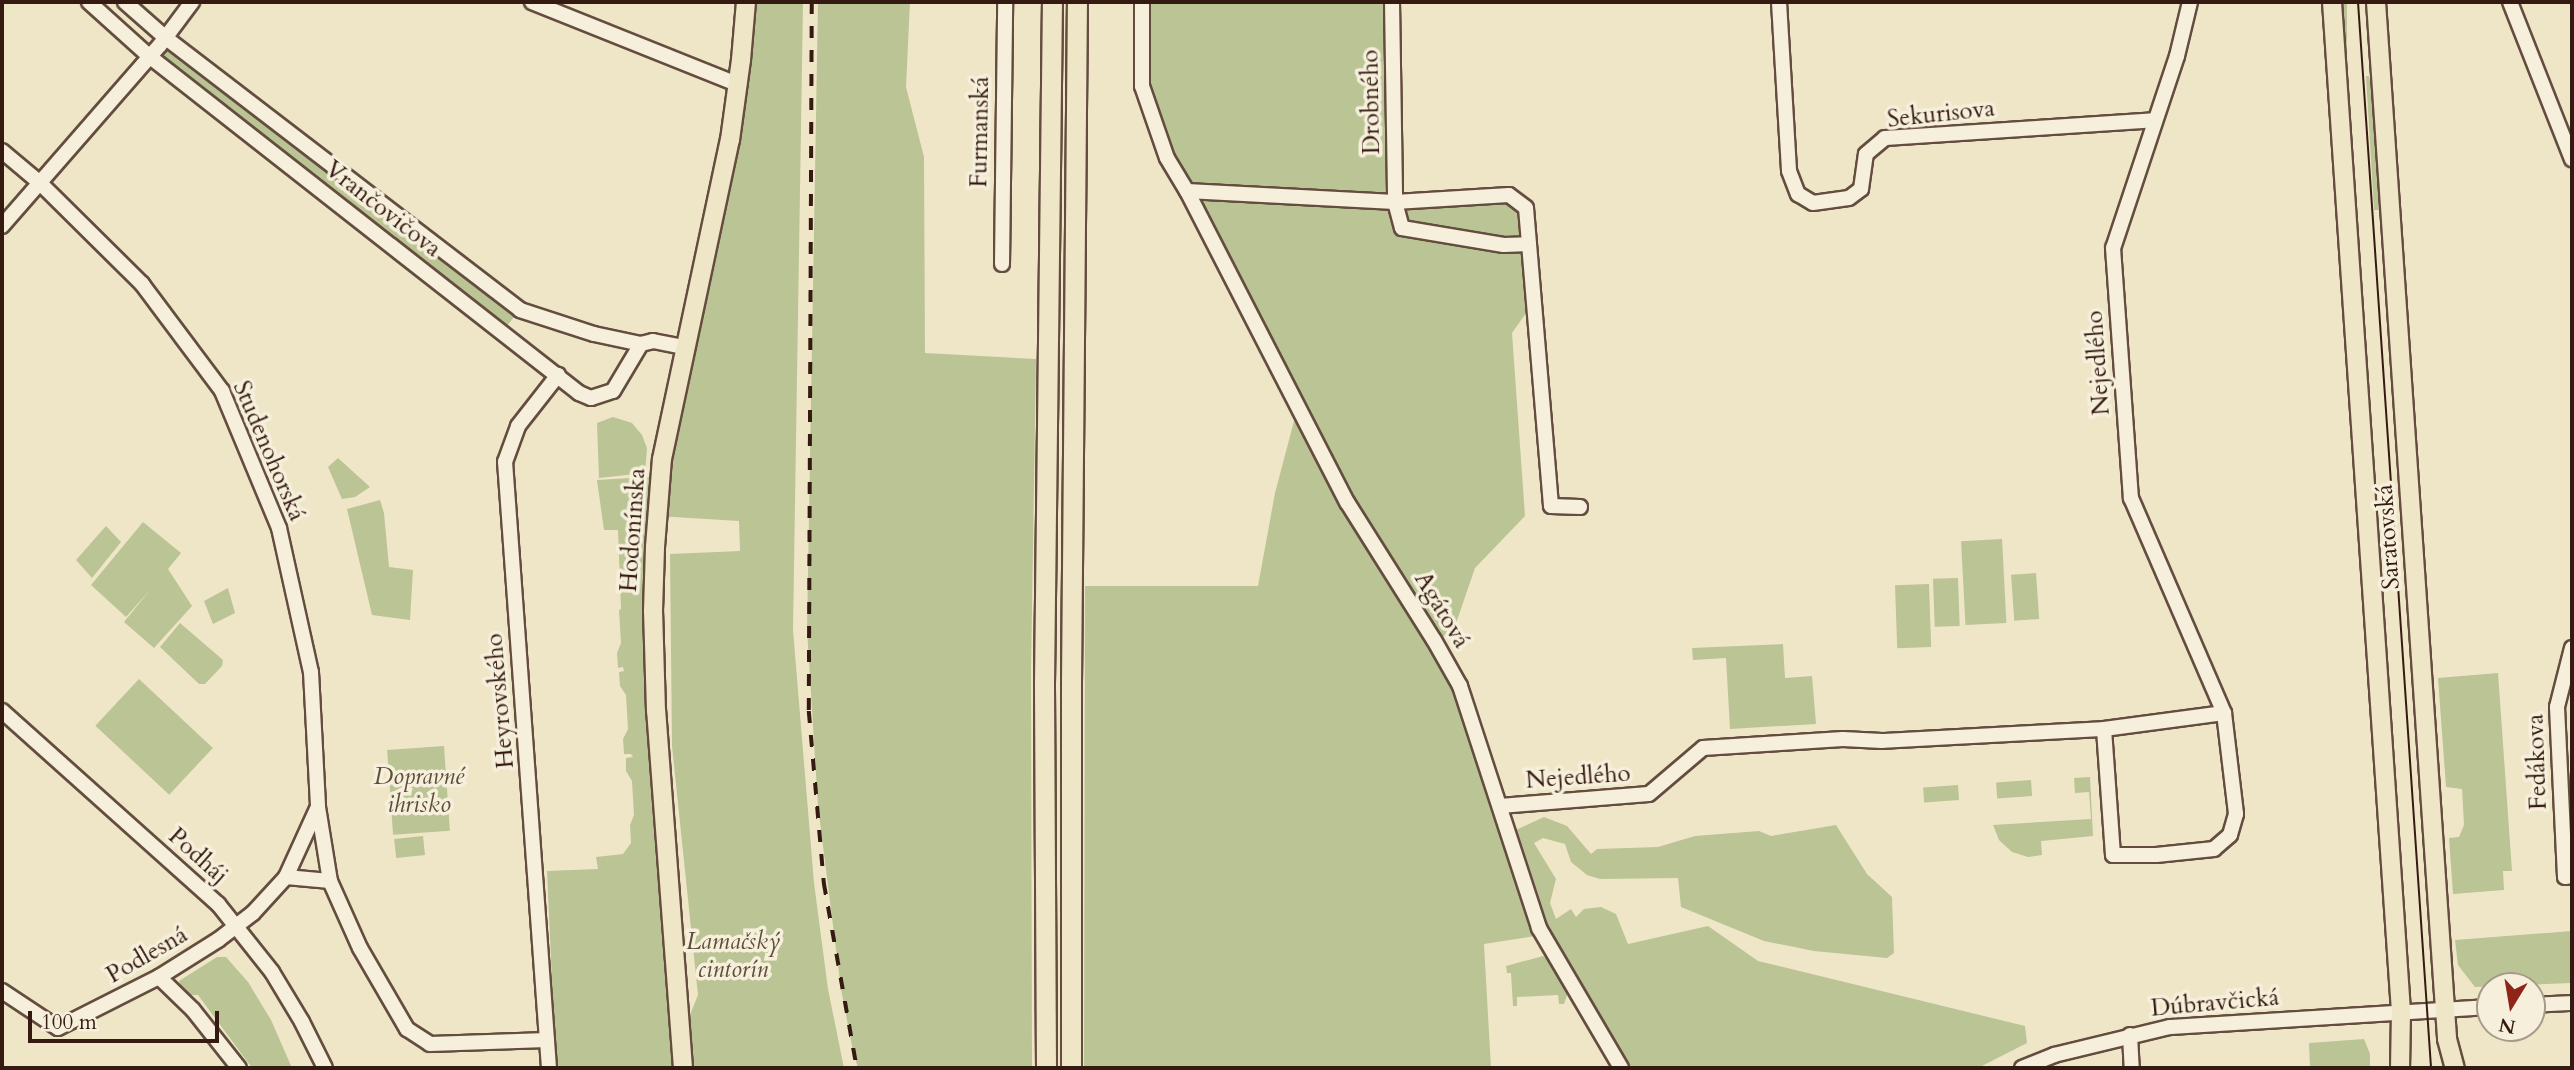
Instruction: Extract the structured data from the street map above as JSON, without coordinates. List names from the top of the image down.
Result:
{
  "streets": {
    "main road": ["Hodonínska", "Saratovská"],
    "street": [
      "Drobného",
      "Sekurisova",
      "Furmanská",
      "Vrančovičova",
      "Nejedlého",
      "Studenohorská",
      "Agátová",
      "Heyrovského",
      "Fedákova",
      "Podháj",
      "Podlesná",
      "Dúbravčická"
    ]
  },
  "crossings": [
    ["Sekurisova", "Nejedlého"],
    ["Vrančovičova", "Hodonínska"],
    ["Vrančovičova", "Heyrovského"],
    ["Nejedlého", "Agátová"],
    ["Studenohorská", "Heyrovského"],
    ["Studenohorská", "Podháj"],
    ["Studenohorská", "Podlesná"],
    ["Saratovská", "Dúbravčická"],
    ["Podháj", "Podlesná"]
  ],
  "parks": ["Dopravné ihrisko", "Lamačský cintorín"],
  "scale_bar": "100 m",
  "north": "bottom"
}
